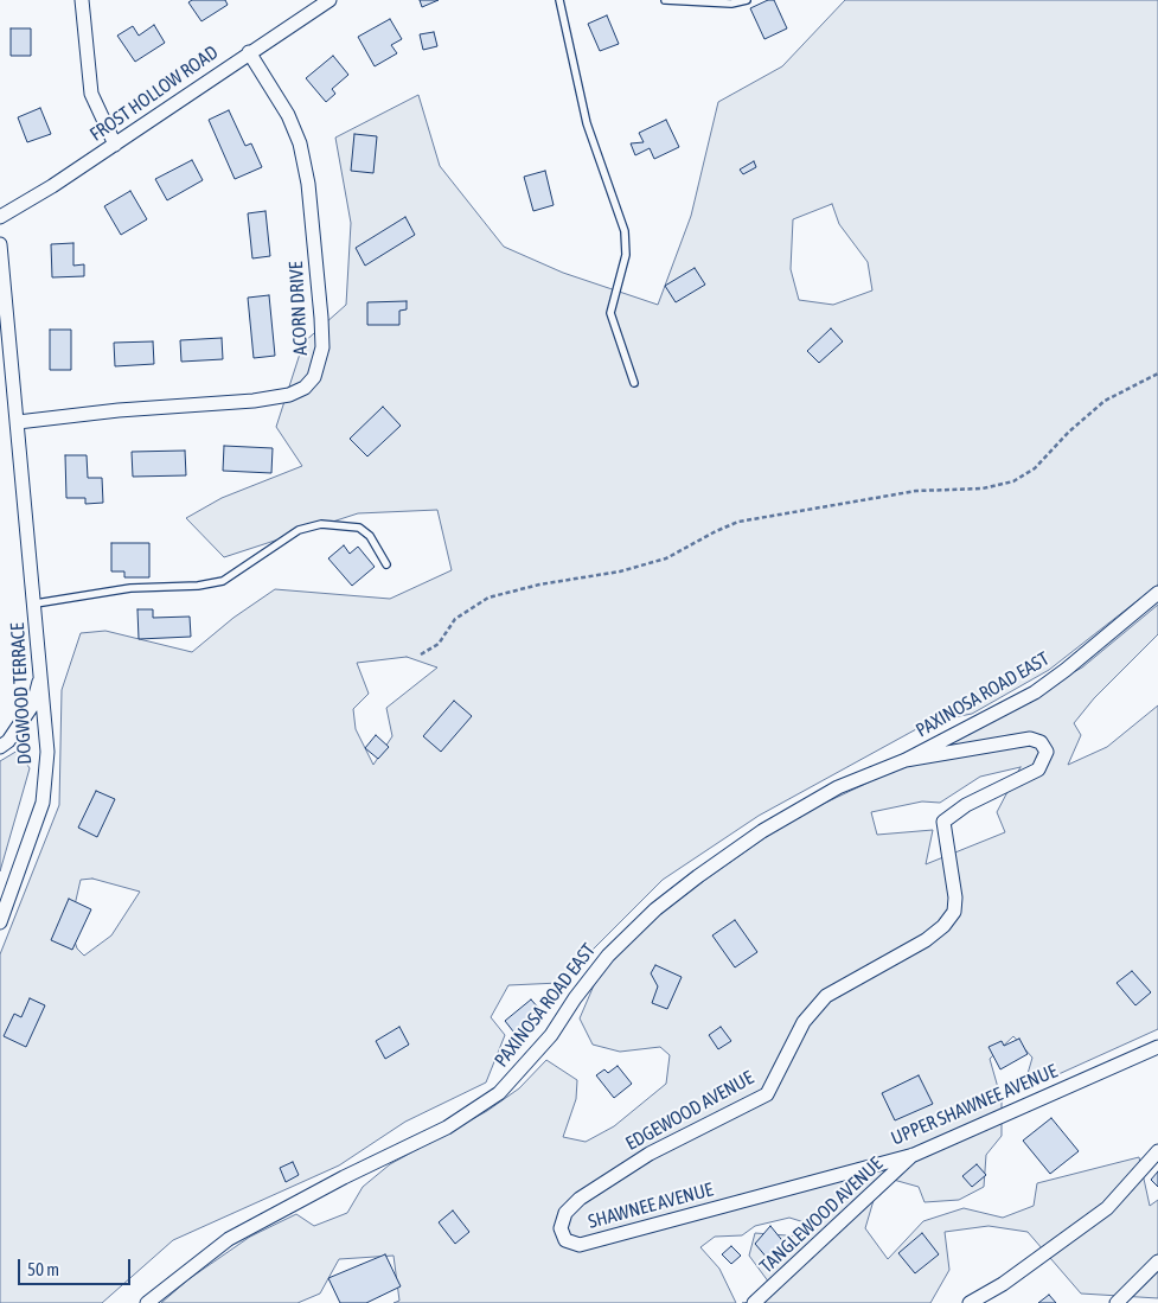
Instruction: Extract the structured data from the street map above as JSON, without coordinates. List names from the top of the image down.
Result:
{
  "streets": {
    "street": [
      "FROST HOLLOW ROAD",
      "ACORN DRIVE",
      "DOGWOOD TERRACE",
      "PAXINOSA ROAD EAST",
      "UPPER SHAWNEE AVENUE",
      "EDGEWOOD AVENUE",
      "SHAWNEE AVENUE",
      "TANGLEWOOD AVENUE"
    ]
  },
  "crossings": [
    ["FROST HOLLOW ROAD", "ACORN DRIVE"],
    ["ACORN DRIVE", "DOGWOOD TERRACE"],
    ["PAXINOSA ROAD EAST", "EDGEWOOD AVENUE"],
    ["UPPER SHAWNEE AVENUE", "SHAWNEE AVENUE"],
    ["UPPER SHAWNEE AVENUE", "TANGLEWOOD AVENUE"],
    ["EDGEWOOD AVENUE", "SHAWNEE AVENUE"]
  ],
  "scale_bar": "50 m"
}
